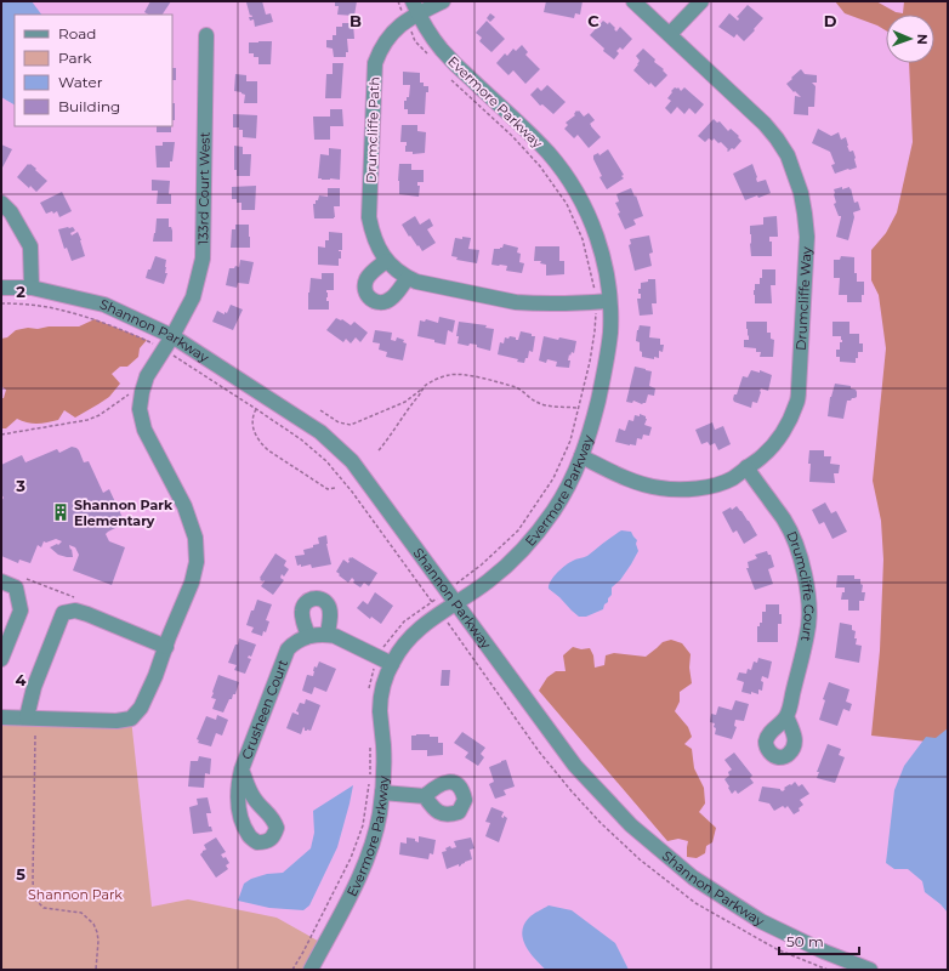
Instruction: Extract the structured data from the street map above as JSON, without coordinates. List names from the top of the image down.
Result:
{
  "streets": {
    "street": [
      "Evermore Parkway",
      "Drumcliffe Path",
      "133rd Court West",
      "Drumcliffe Way",
      "Shannon Parkway",
      "Drumcliffe Court",
      "Crusheen Court"
    ]
  },
  "crossings": [
    ["Evermore Parkway", "Drumcliffe Path"],
    ["Evermore Parkway", "Drumcliffe Way"],
    ["Evermore Parkway", "Shannon Parkway"],
    ["133rd Court West", "Shannon Parkway"],
    ["Drumcliffe Way", "Drumcliffe Court"]
  ],
  "parks": ["Shannon Park"],
  "places": {
    "building": ["Shannon Park Elementary"]
  },
  "legend": [
    "Road",
    "Park",
    "Water",
    "Building"
  ],
  "scale_bar": "50 m",
  "north": "right",
  "grid": {
    "columns": ["B", "C", "D"],
    "rows": [
      "2",
      "3",
      "4",
      "5"
    ]
  }
}
